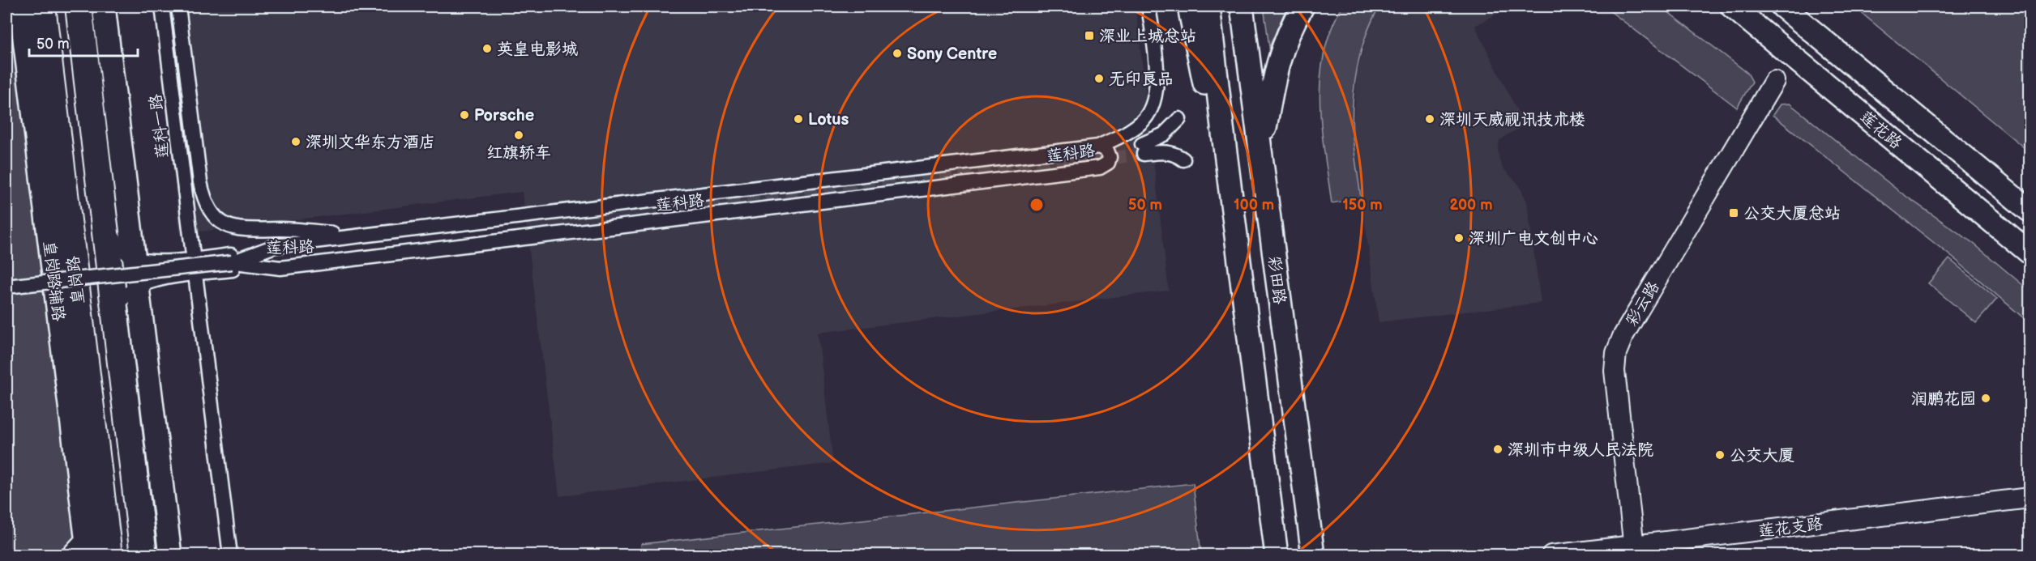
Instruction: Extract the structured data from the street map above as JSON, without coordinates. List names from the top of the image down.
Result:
{
  "streets": {
    "highway": ["皇岗路"],
    "main road": ["莲花路", "彩田路", "皇岗路辅路"],
    "street": [
      "莲科一路",
      "莲科路",
      "彩云路",
      "莲花支路"
    ]
  },
  "crossings": [
    ["莲科一路", "莲科路"],
    ["彩云路", "莲花支路"]
  ],
  "places": {
    "transit": ["深业上城总站", "公交大厦总站"],
    "other": [
      "英皇电影城",
      "Sony Centre",
      "无印良品",
      "Porsche",
      "Lotus",
      "深圳天威视讯技术楼",
      "红旗轿车",
      "深圳文华东方酒店",
      "深圳广电文创中心",
      "润鹏花园",
      "深圳市中级人民法院",
      "公交大厦"
    ]
  },
  "scale_bar": "50 m",
  "rings": [
    "50 m",
    "100 m",
    "150 m",
    "200 m"
  ]
}
